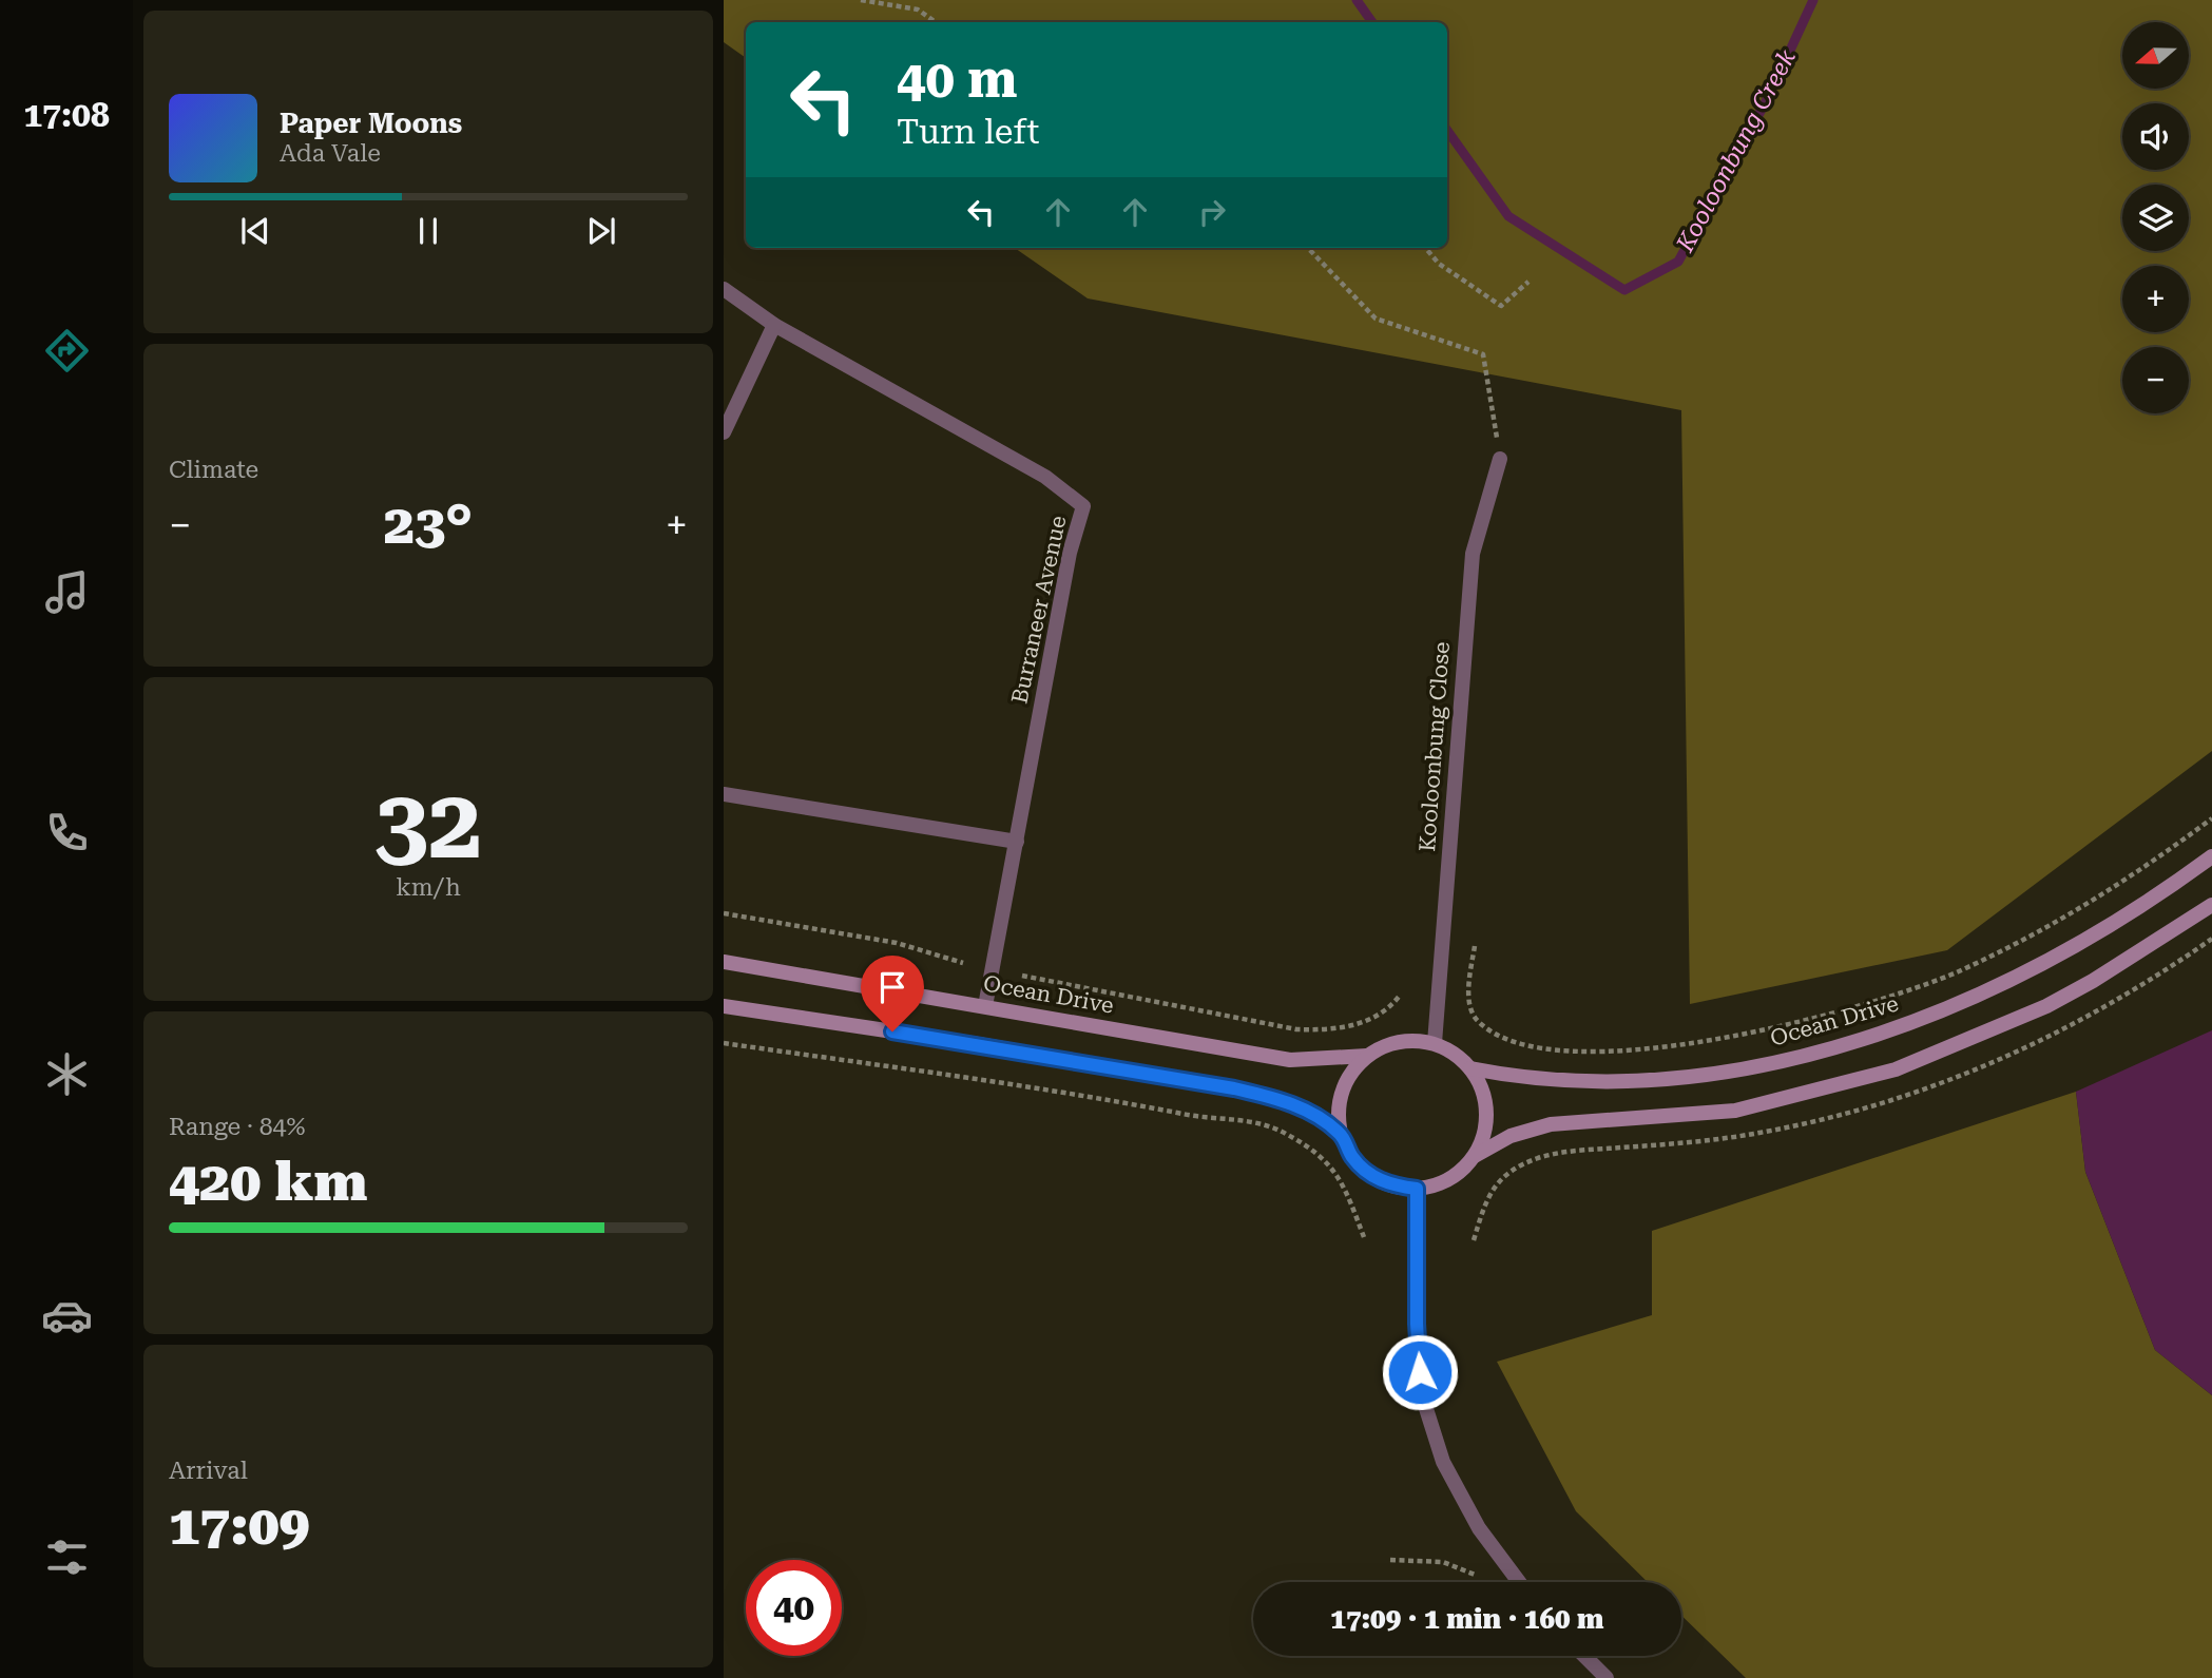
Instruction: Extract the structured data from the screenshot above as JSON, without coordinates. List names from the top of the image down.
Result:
{
  "streets": {
    "main road": ["Ocean Drive"],
    "street": ["Burraneer Avenue", "Kooloonbung Close"]
  },
  "crossings": [
    ["Burraneer Avenue", "Ocean Drive"],
    ["Kooloonbung Close", "Ocean Drive"]
  ],
  "water": ["Kooloonbung Creek"],
  "north": "left",
  "page": {
    "tabs": "17:08",
    "map_buttons": ["+", "−"],
    "turn": ["40 m", "Turn left"],
    "song": ["Paper Moons", "Ada Vale"],
    "tile": [
      "Climate",
      ["32", "km/h"],
      ["Range · 84%", "420 km"],
      ["Arrival", "17:09"]
    ],
    "heat": ["−", "23°", "+"],
    "limit": "40",
    "trip": "17:09 · 1 min · 160 m"
  }
}
